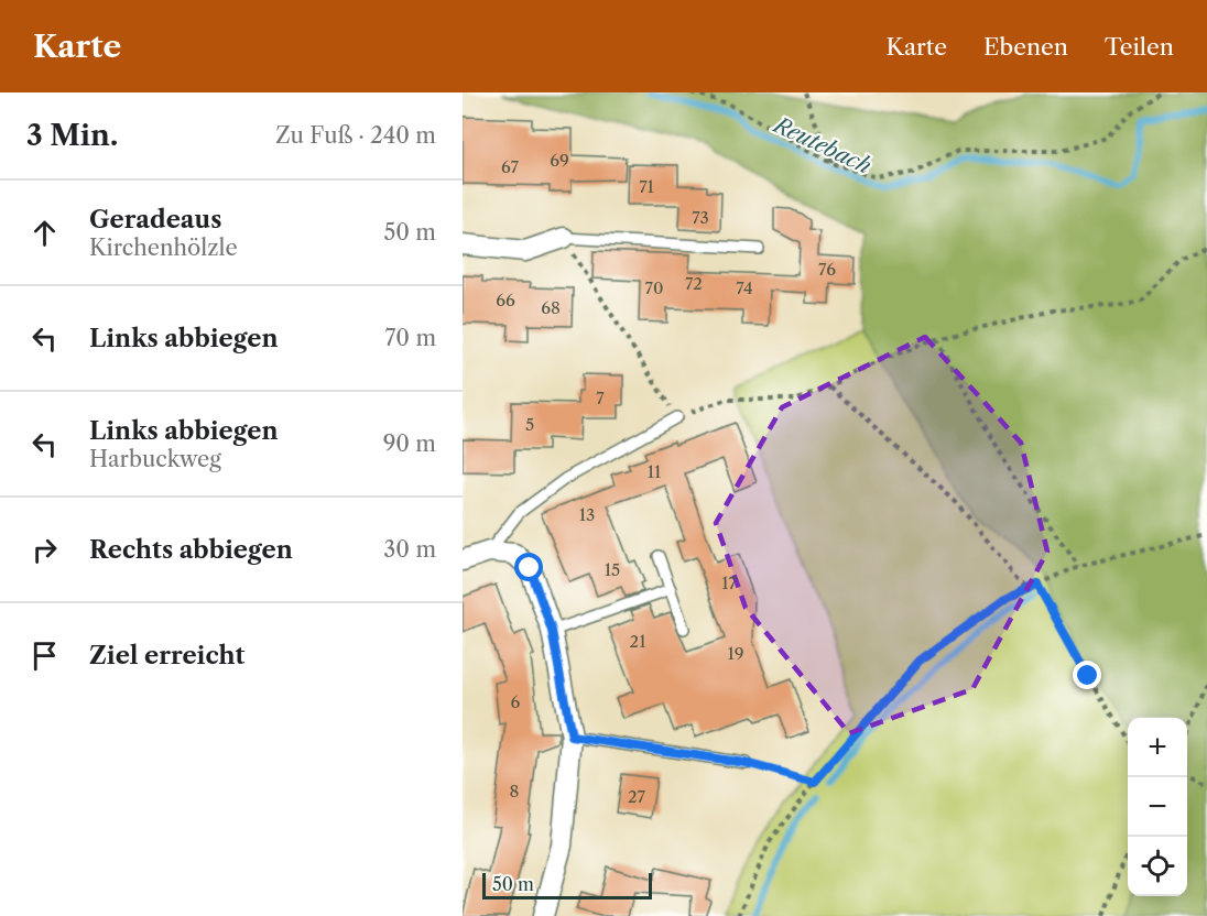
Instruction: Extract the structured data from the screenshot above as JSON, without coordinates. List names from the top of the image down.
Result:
{
  "water": ["Reutebach"],
  "house_numbers": [
    "69",
    "67",
    "71",
    "73",
    "76",
    "72",
    "70",
    "74",
    "66",
    "68",
    "7",
    "5",
    "11",
    "13",
    "15",
    "17",
    "21",
    "19",
    "6",
    "8",
    "27"
  ],
  "scale_bar": "50 m",
  "page": {
    "header": "Karte",
    "nav": ["Karte", "Ebenen", "Teilen"],
    "heading": ["3 Min.", "Zu Fuß · 240 m"],
    "list": [
      ["Geradeaus", "Kirchenhölzle", "50 m"],
      ["Links abbiegen", "70 m"],
      ["Links abbiegen", "Harbuckweg", "90 m"],
      ["Rechts abbiegen", "30 m"],
      "Ziel erreicht"
    ],
    "map_buttons": ["+", "−"],
    "scale": "50 m"
  }
}
